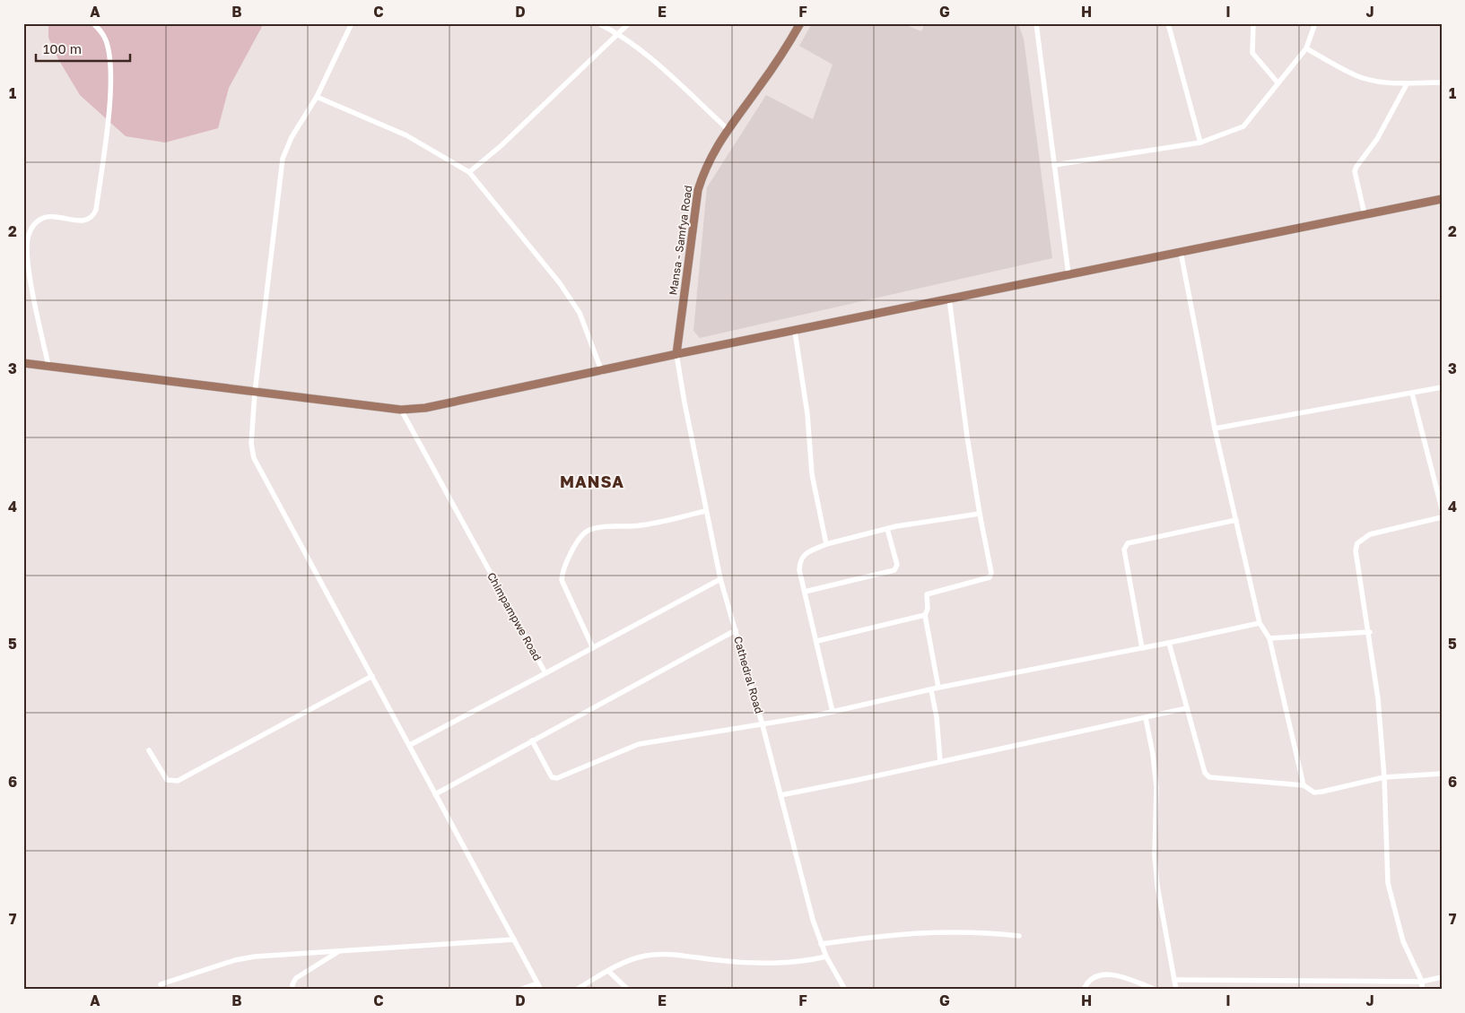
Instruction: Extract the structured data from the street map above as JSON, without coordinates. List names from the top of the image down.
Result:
{
  "streets": {
    "main road": ["Mansa - Samfya Road"],
    "street": ["Chimpampwe Road", "Cathedral Road"]
  },
  "crossings": [
    ["Mansa - Samfya Road", "Cathedral Road"],
    ["Chimpampwe Road", "Cathedral Road"]
  ],
  "districts": ["MANSA"],
  "scale_bar": "100 m",
  "grid": {
    "columns": [
      "A",
      "B",
      "C",
      "D",
      "E",
      "F",
      "G",
      "H",
      "I",
      "J"
    ],
    "rows": [
      "1",
      "2",
      "3",
      "4",
      "5",
      "6",
      "7"
    ]
  }
}
